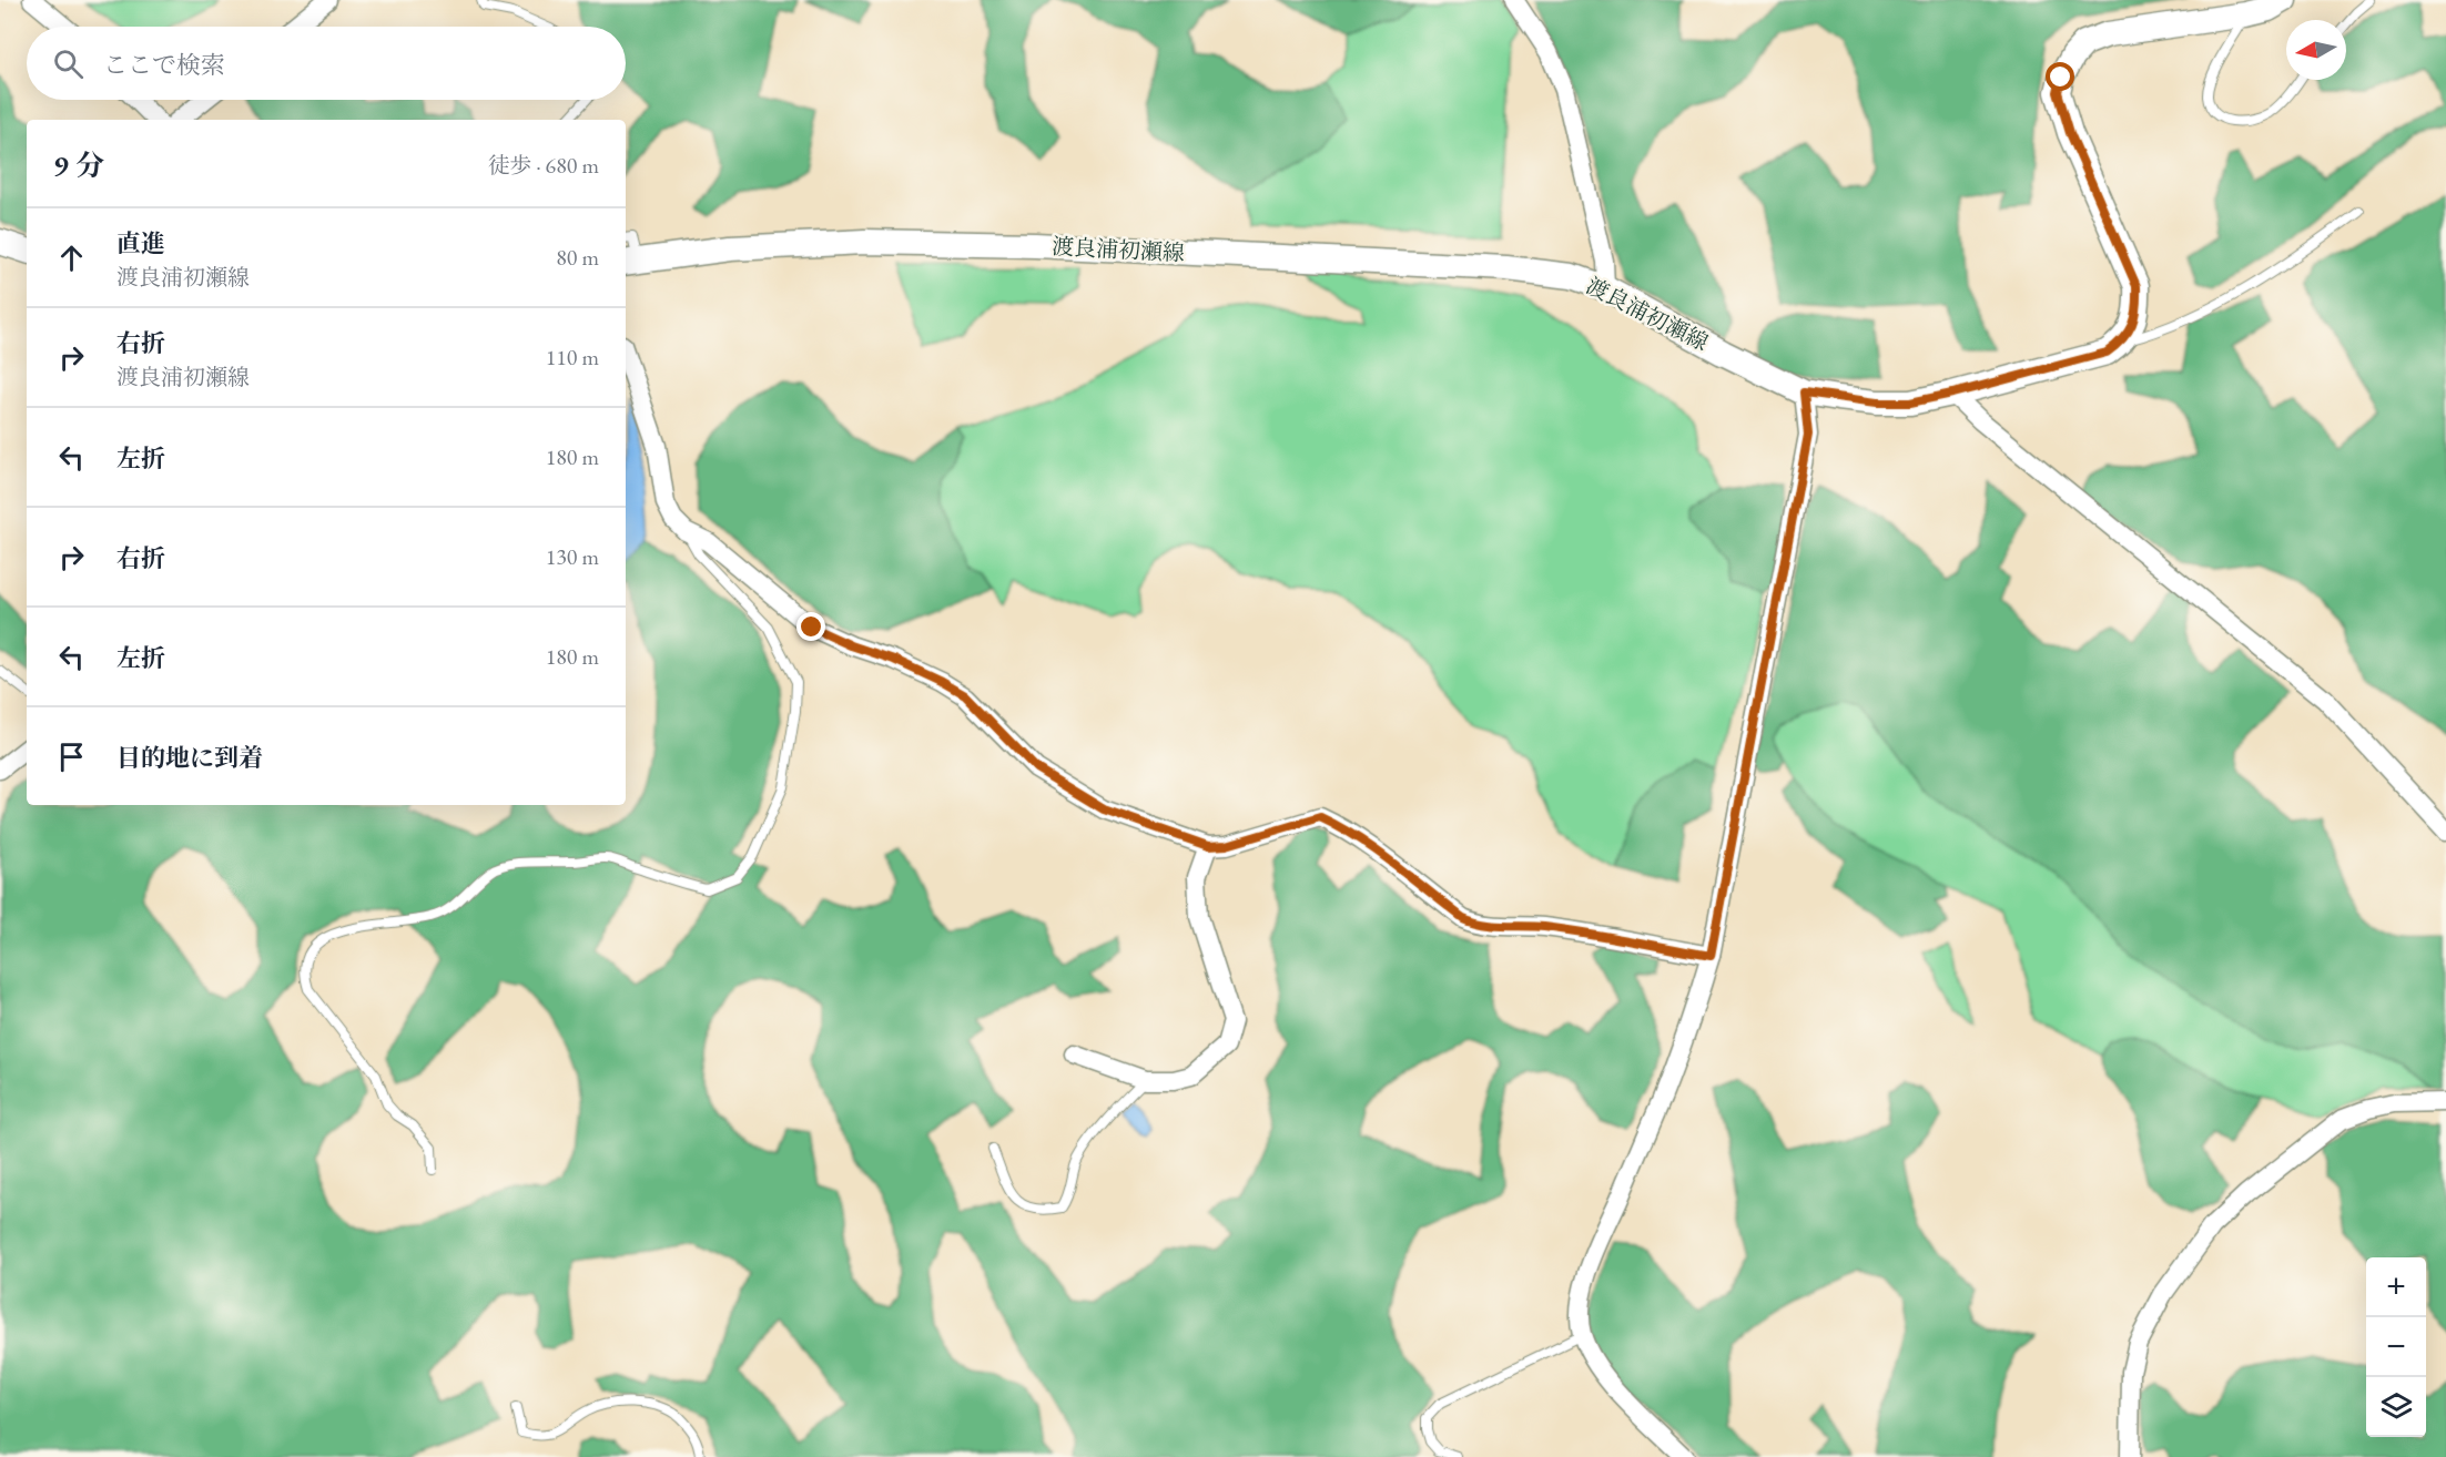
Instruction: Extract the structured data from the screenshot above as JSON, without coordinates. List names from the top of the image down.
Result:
{
  "streets": {
    "main road": ["渡良浦初瀬線"]
  },
  "north": "left",
  "page": {
    "search": "ここで検索",
    "heading": ["9 分", "徒歩 · 680 m"],
    "list": [
      ["直進", "渡良浦初瀬線", "80 m"],
      ["右折", "渡良浦初瀬線", "110 m"],
      ["左折", "180 m"],
      ["右折", "130 m"],
      ["左折", "180 m"],
      "目的地に到着"
    ],
    "map_buttons": ["+", "−"]
  }
}
